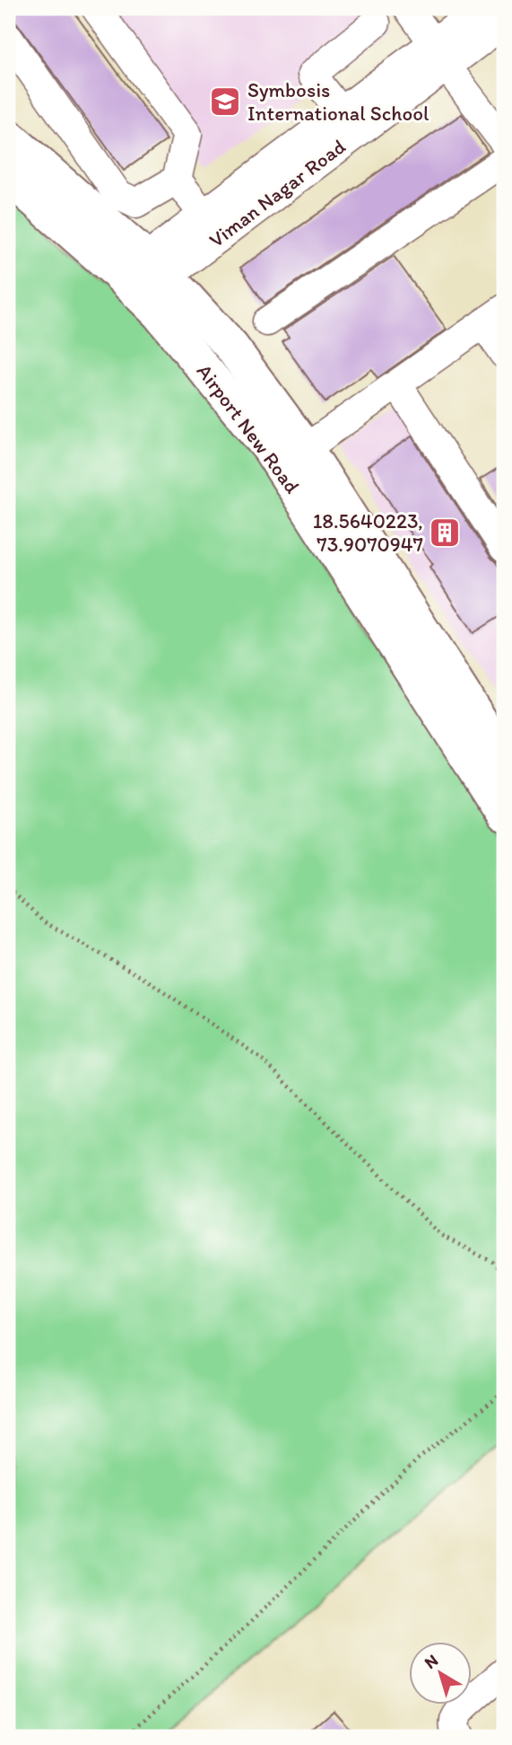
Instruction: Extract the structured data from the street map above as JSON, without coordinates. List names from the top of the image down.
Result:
{
  "streets": {
    "main road": ["Airport New Road"],
    "street": ["Viman Nagar Road"]
  },
  "crossings": [
    ["Viman Nagar Road", "Airport New Road"]
  ],
  "places": {
    "school or university": ["Symbosis International School"],
    "building": ["18.5640223, 73.9070947"]
  },
  "north": "top left"
}
